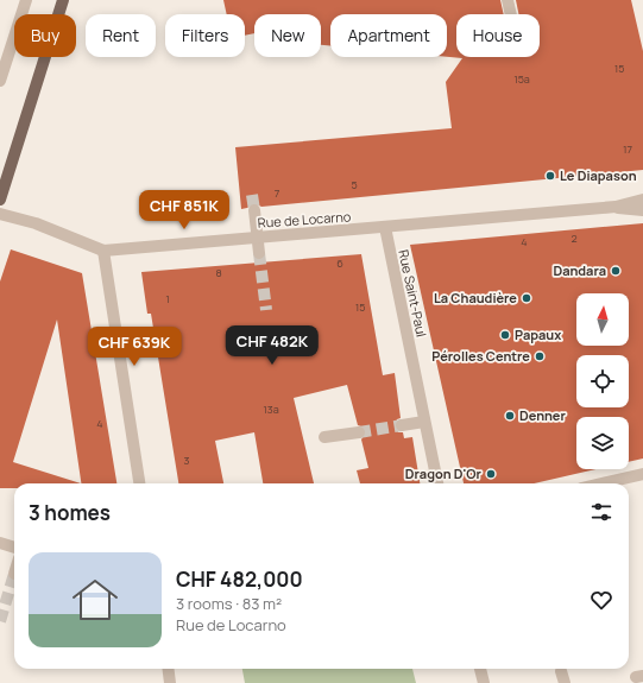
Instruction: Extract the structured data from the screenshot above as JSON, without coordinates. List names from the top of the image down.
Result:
{
  "streets": {
    "street": ["Rue de Locarno", "Rue Saint-Paul"]
  },
  "crossings": [
    ["Rue de Locarno", "Rue Saint-Paul"]
  ],
  "places": [
    "Le Diapason",
    "Dandara",
    "La Chaudière",
    "Papaux",
    "Pérolles Centre",
    "Denner",
    "Dragon D'Or"
  ],
  "house_numbers": [
    "15",
    "15a",
    "17",
    "5",
    "7",
    "2",
    "4",
    "6",
    "8",
    "1",
    "15",
    "13a",
    "4",
    "3"
  ],
  "north": "top",
  "page": {
    "chip": [
      "Buy",
      "Rent",
      "Filters",
      "New",
      "Apartment",
      "House"
    ],
    "price": ["CHF 851K", "CHF 482K", "CHF 639K"],
    "heading": "3 homes",
    "list": [
      {
        "name": "CHF 482,000",
        "note": "3 rooms · 83 m² · Rue de Locarno"
      }
    ]
  }
}
